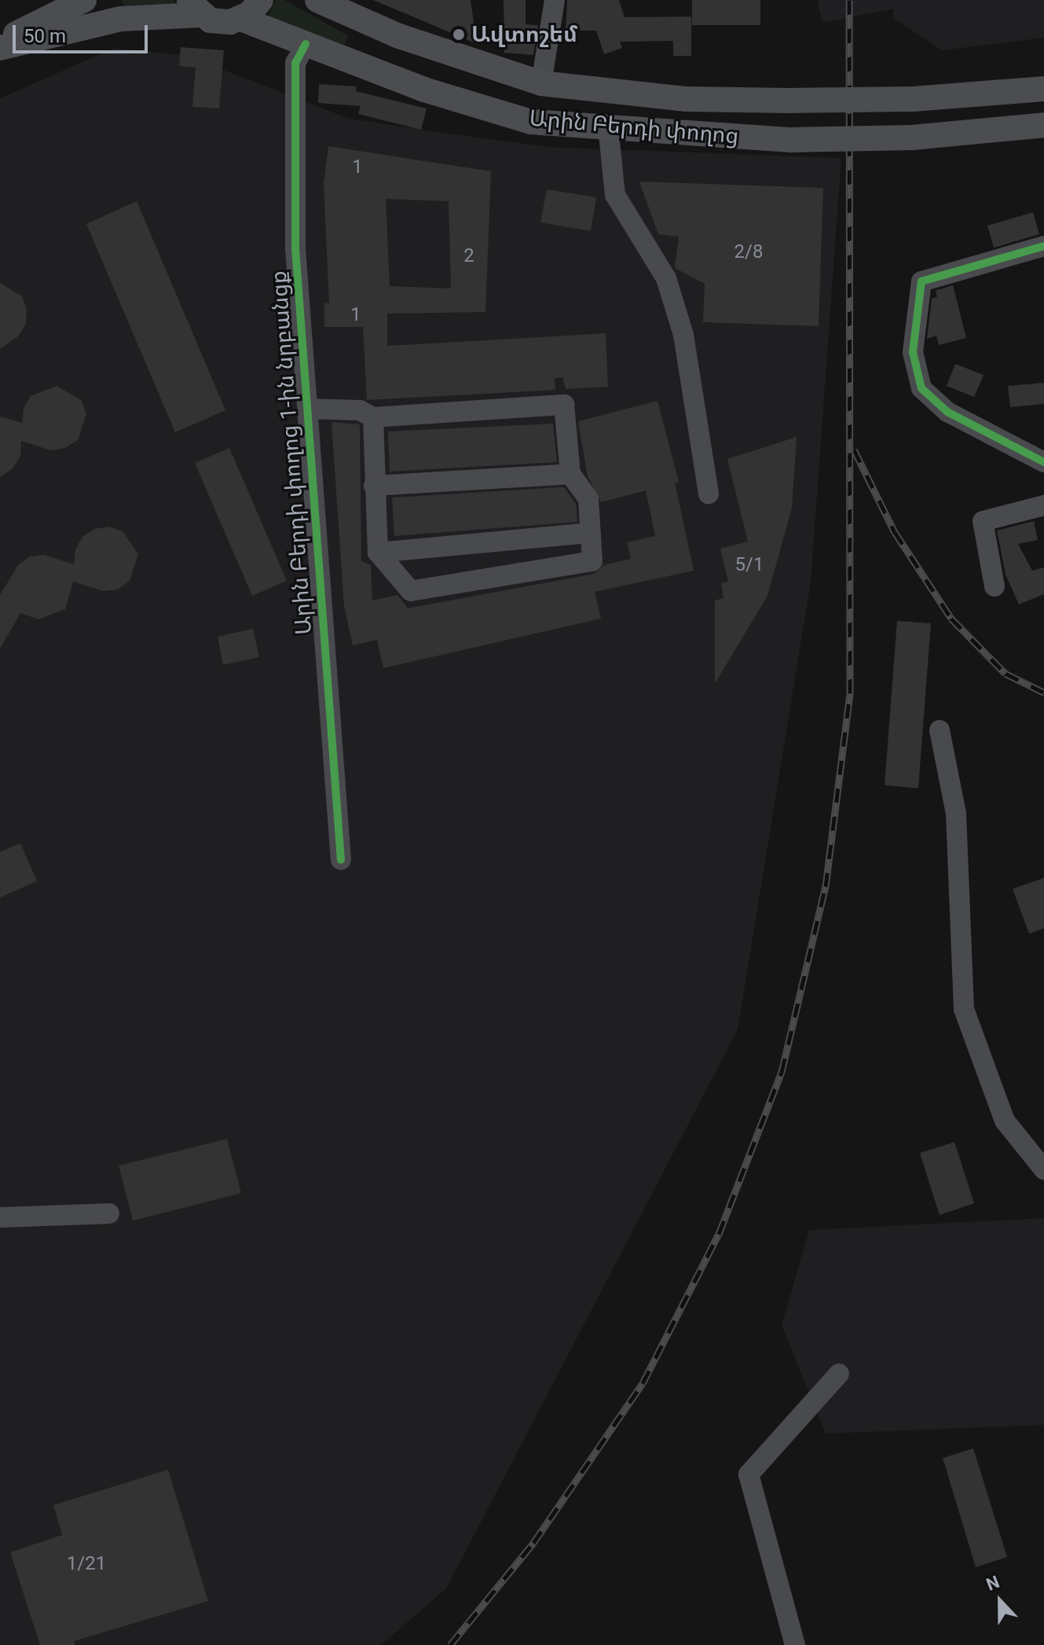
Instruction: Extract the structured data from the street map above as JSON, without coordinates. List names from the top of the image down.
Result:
{
  "streets": {
    "main road": ["Արին Բերդի փողոց"],
    "street": ["Արին Բերդի փողոց 1-ին նրբանցք"]
  },
  "crossings": [
    ["Արին Բերդի փողոց", "Արին Բերդի փողոց 1-ին նրբանցք"]
  ],
  "places": ["Ավտոշեմ"],
  "house_numbers": [
    "1",
    "2/8",
    "2",
    "1",
    "5/1",
    "1/21"
  ],
  "scale_bar": "50 m",
  "north": "top"
}
